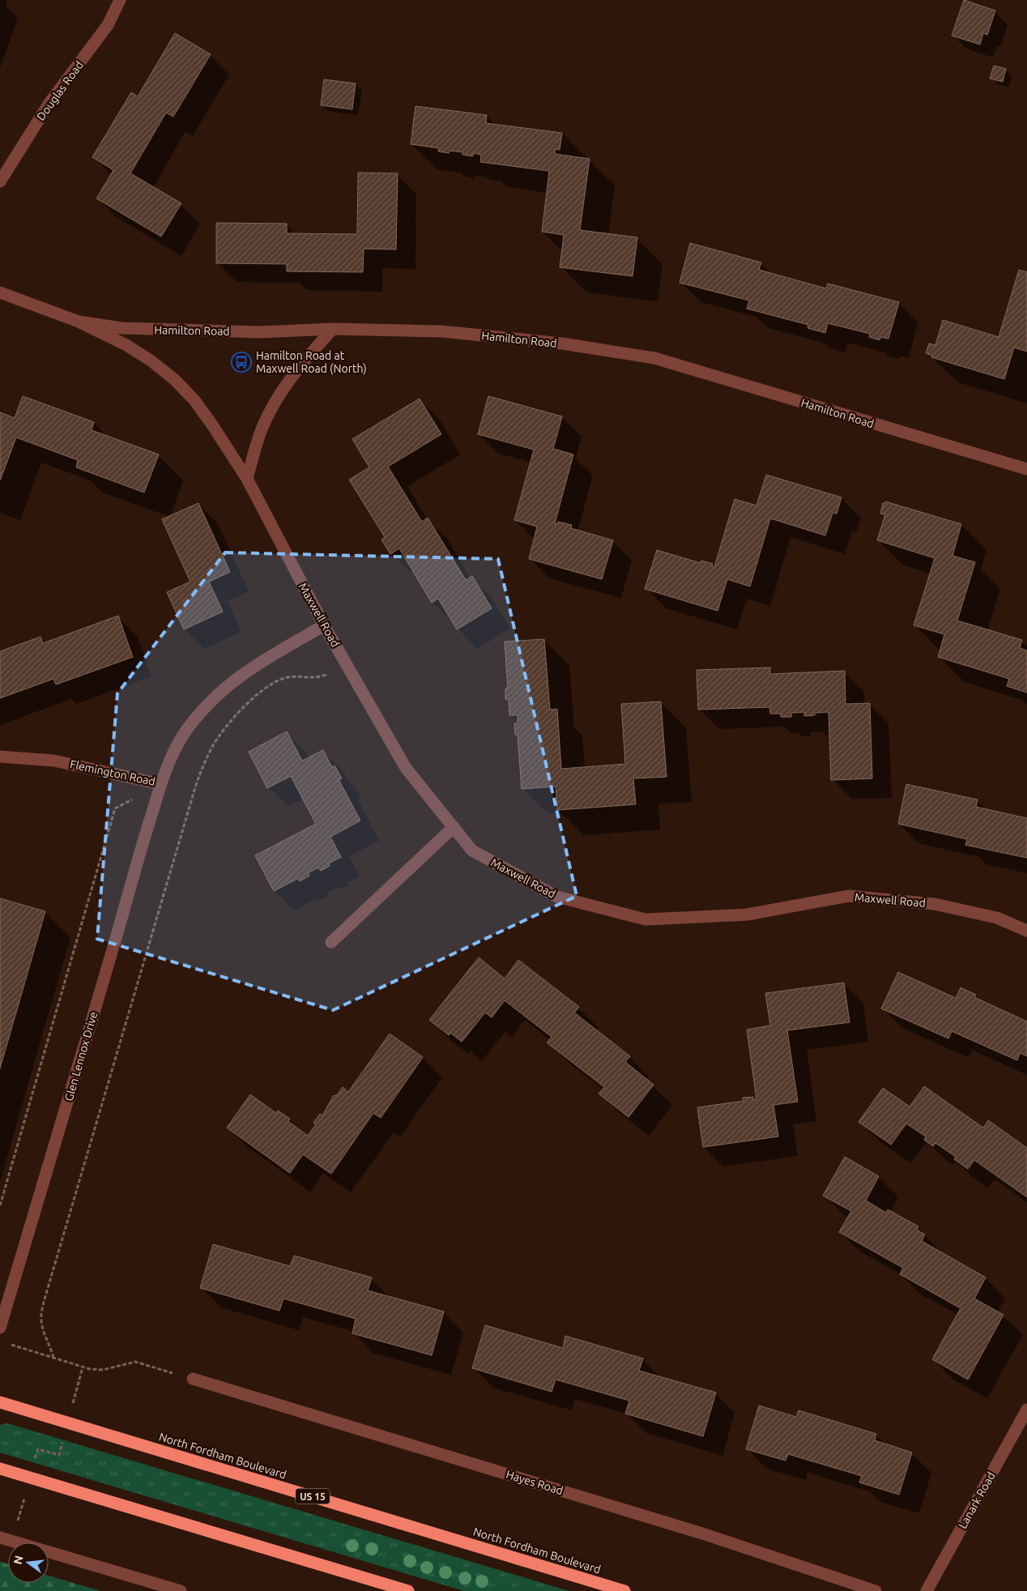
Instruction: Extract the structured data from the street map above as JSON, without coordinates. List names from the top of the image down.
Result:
{
  "streets": {
    "highway": ["North Fordham Boulevard", "US 15"],
    "street": [
      "Douglas Road",
      "Hamilton Road",
      "Maxwell Road",
      "Flemington Road",
      "Glen Lennox Drive",
      "Hayes Road",
      "Lanark Road"
    ]
  },
  "crossings": [
    ["Hamilton Road", "Maxwell Road"],
    ["Maxwell Road", "Flemington Road"],
    ["Flemington Road", "Glen Lennox Drive"]
  ],
  "places": {
    "bus stop": ["Hamilton Road at Maxwell Road (North)"]
  },
  "north": "left"
}
